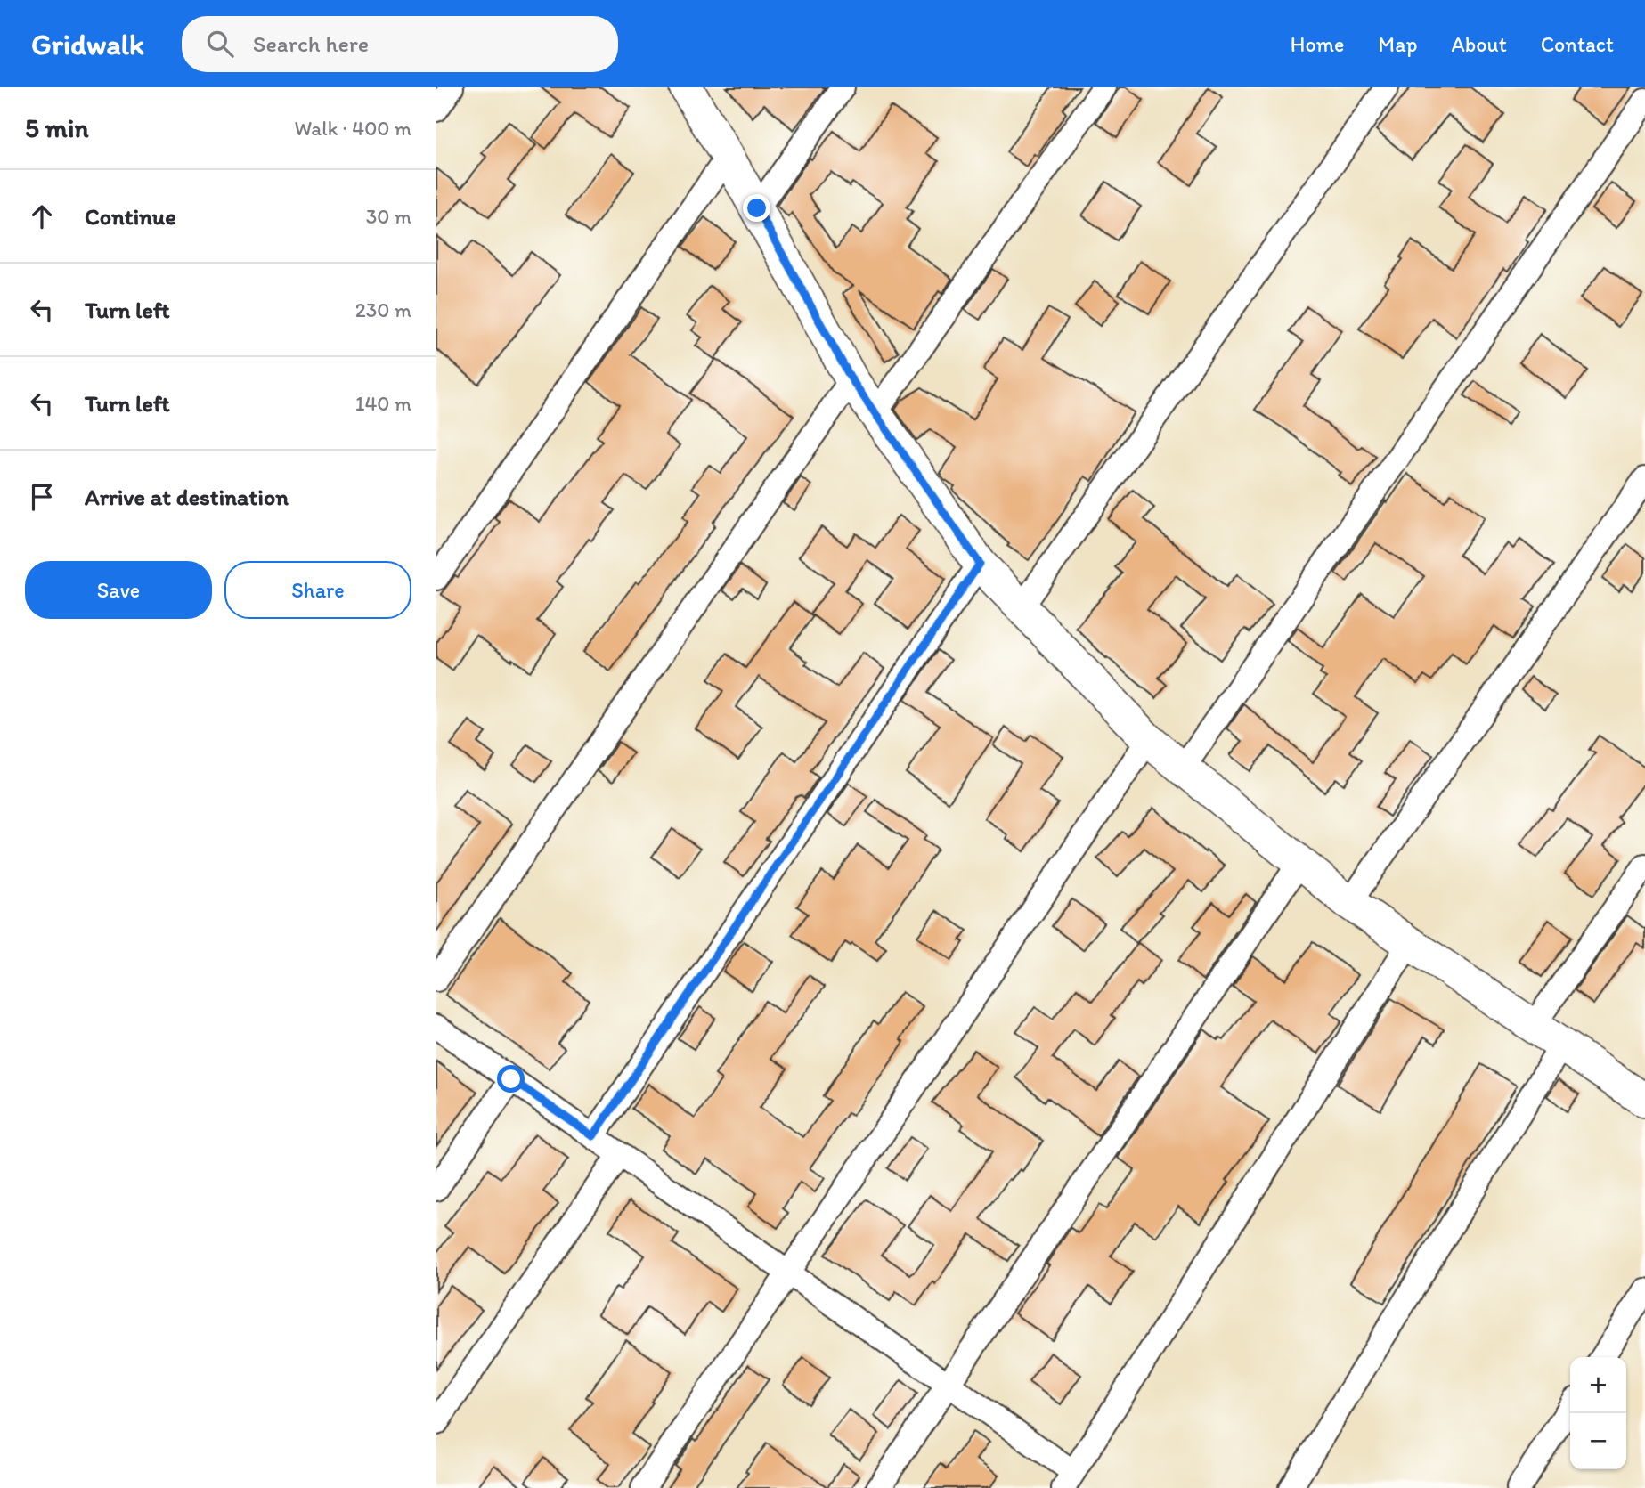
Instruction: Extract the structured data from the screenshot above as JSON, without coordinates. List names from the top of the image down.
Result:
{
  "page": {
    "header": "Gridwalk",
    "search": "Search here",
    "nav": [
      "Home",
      "Map",
      "About",
      "Contact"
    ],
    "heading": ["5 min", "Walk · 400 m"],
    "list": [
      ["Continue", "30 m"],
      ["Turn left", "230 m"],
      ["Turn left", "140 m"],
      "Arrive at destination"
    ],
    "buttons": ["Save", "Share"],
    "map_buttons": ["+", "−"]
  }
}
